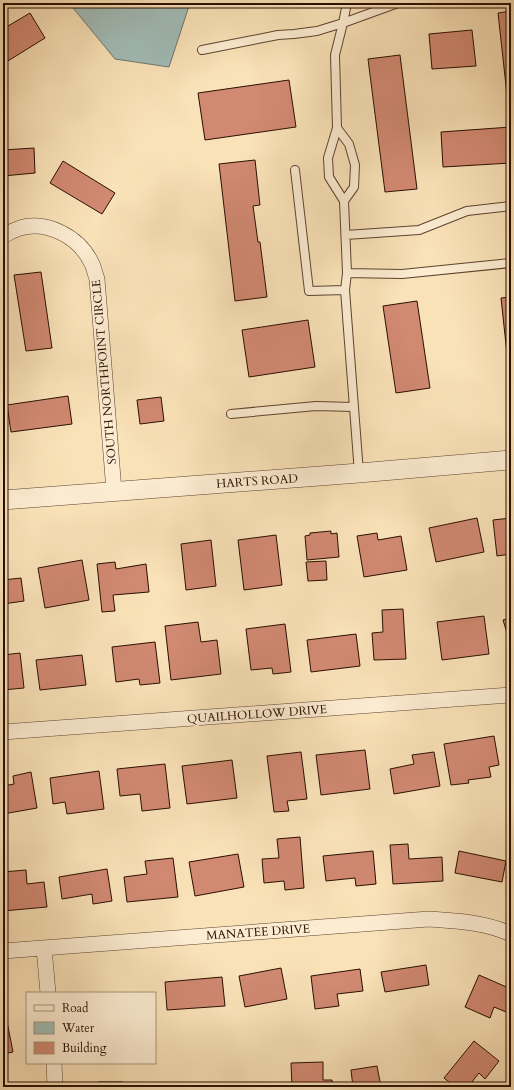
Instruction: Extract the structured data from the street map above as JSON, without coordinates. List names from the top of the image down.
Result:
{
  "streets": {
    "street": [
      "SOUTH NORTHPOINT CIRCLE",
      "HARTS ROAD",
      "QUAILHOLLOW DRIVE",
      "MANATEE DRIVE"
    ]
  },
  "crossings": [
    ["SOUTH NORTHPOINT CIRCLE", "HARTS ROAD"]
  ],
  "legend": ["Road", "Water", "Building"]
}
